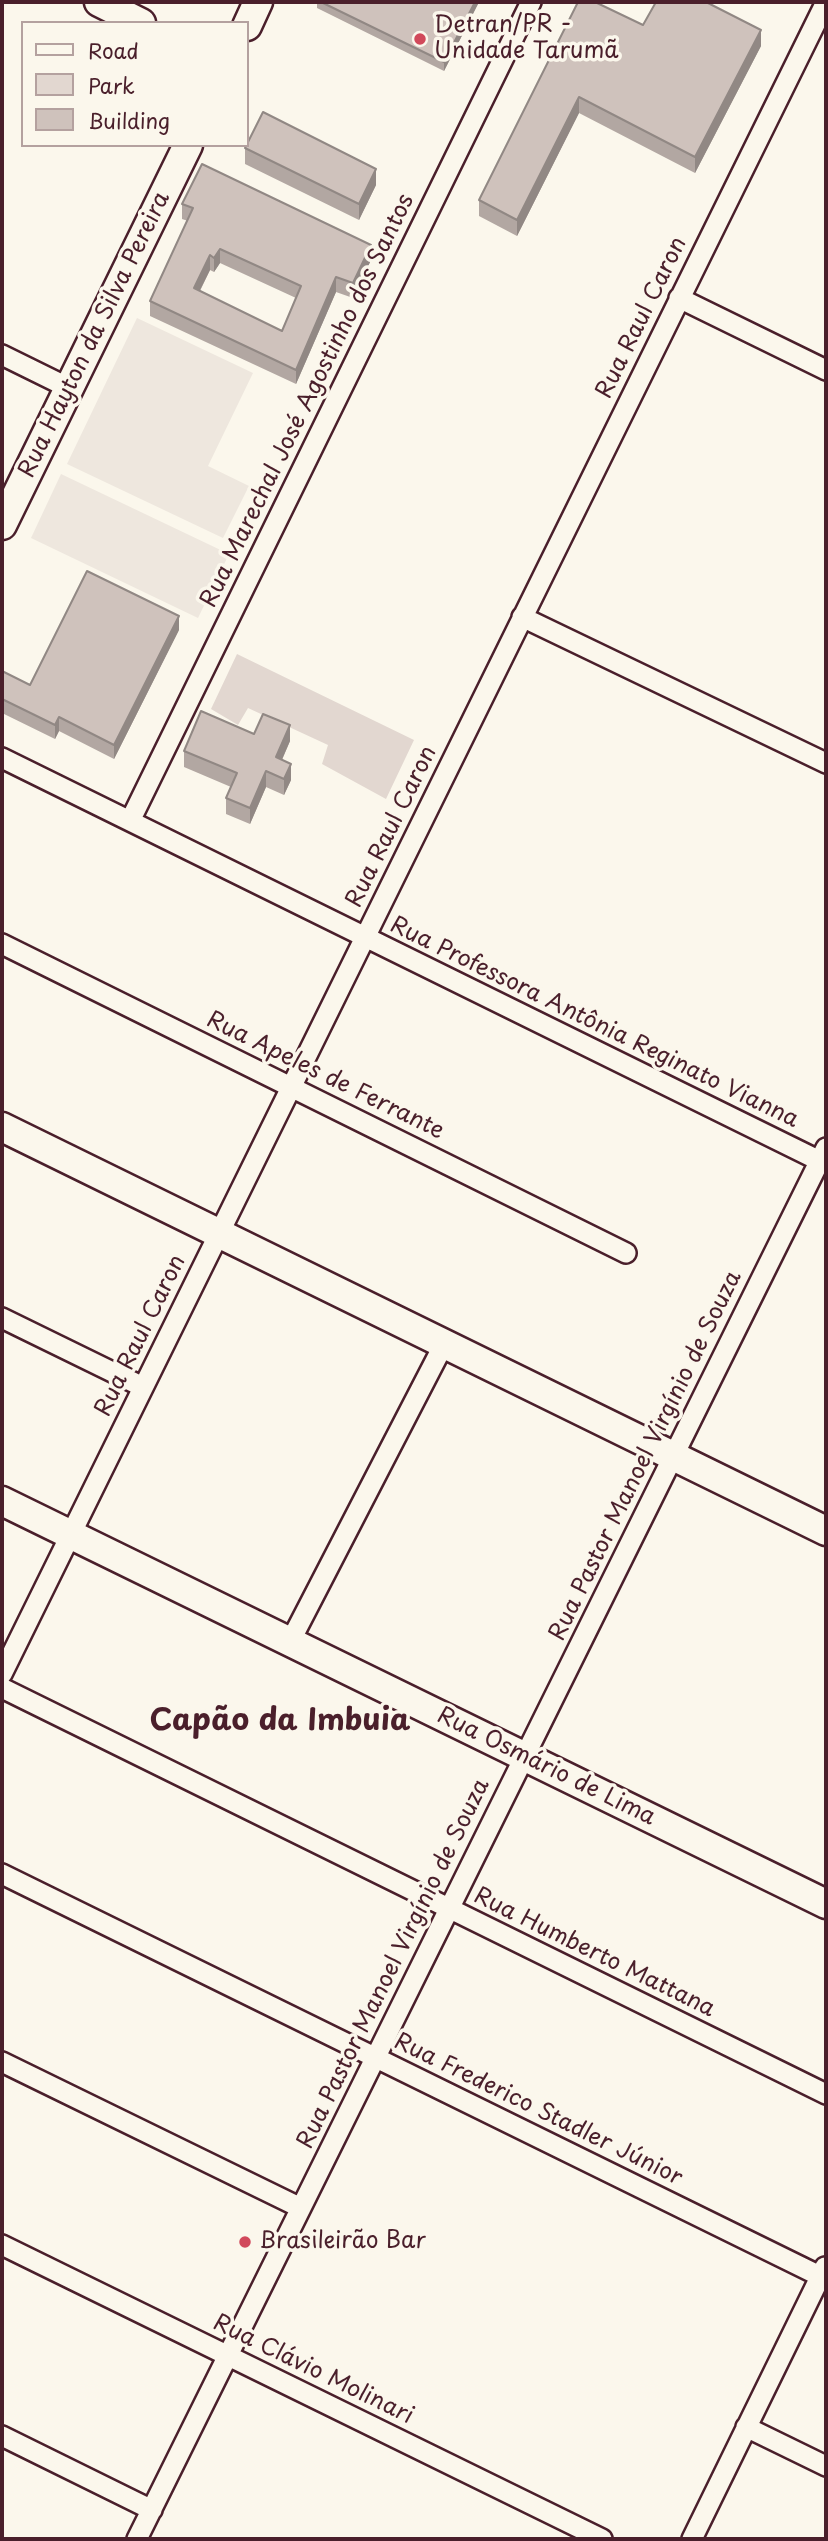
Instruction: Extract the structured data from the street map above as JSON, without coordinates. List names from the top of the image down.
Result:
{
  "streets": {
    "street": [
      "Rua Raul Caron",
      "Rua Hayton da Silva Pereira",
      "Rua Marechal José Agostinho dos Santos",
      "Rua Professora Antônia Reginato Vianna",
      "Rua Apeles de Ferrante",
      "Rua Pastor Manoel Virgínio de Souza",
      "Rua Osmário de Lima",
      "Rua Humberto Mattana",
      "Rua Frederico Stadler Júnior",
      "Rua Clávio Molinari"
    ]
  },
  "crossings": [
    ["Rua Raul Caron", "Rua Professora Antônia Reginato Vianna"],
    ["Rua Raul Caron", "Rua Apeles de Ferrante"],
    ["Rua Raul Caron", "Rua Osmário de Lima"],
    ["Rua Marechal José Agostinho dos Santos", "Rua Professora Antônia Reginato Vianna"],
    ["Rua Professora Antônia Reginato Vianna", "Rua Pastor Manoel Virgínio de Souza"],
    ["Rua Pastor Manoel Virgínio de Souza", "Rua Osmário de Lima"],
    ["Rua Pastor Manoel Virgínio de Souza", "Rua Humberto Mattana"],
    ["Rua Pastor Manoel Virgínio de Souza", "Rua Frederico Stadler Júnior"],
    ["Rua Pastor Manoel Virgínio de Souza", "Rua Clávio Molinari"]
  ],
  "districts": ["Capão da Imbuia"],
  "places": ["Detran/PR - Unidade Tarumã", "Brasileirão Bar"],
  "legend": ["Road", "Park", "Building"]
}
